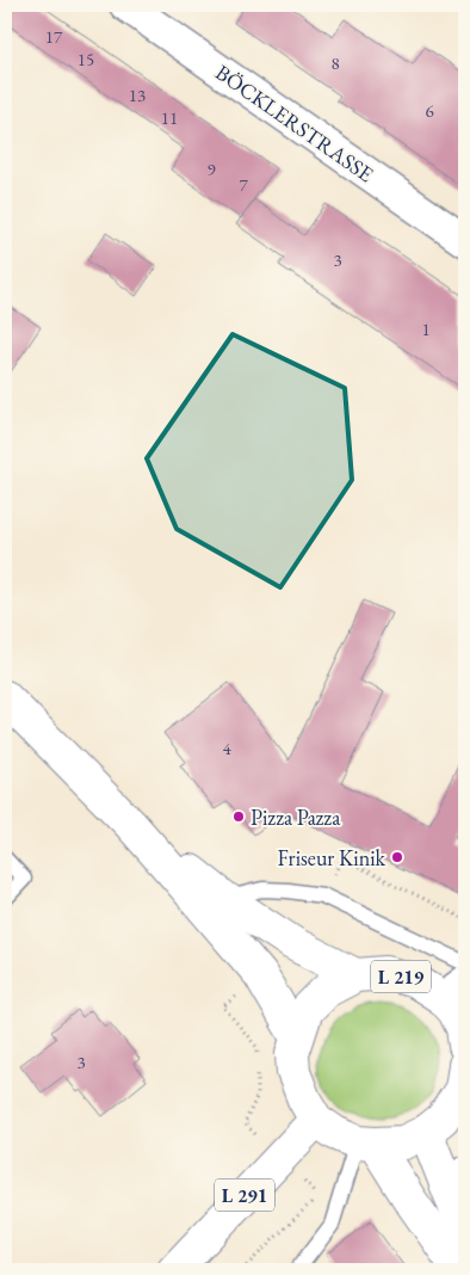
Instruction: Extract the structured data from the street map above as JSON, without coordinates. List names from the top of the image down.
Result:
{
  "streets": {
    "main road": ["L 219", "L 291"],
    "street": ["BÖCKLERSTRASSE"]
  },
  "crossings": [
    ["L 219", "L 291"]
  ],
  "places": ["Pizza Pazza", "Friseur Kinik"],
  "house_numbers": [
    "17",
    "15",
    "8",
    "13",
    "6",
    "11",
    "9",
    "7",
    "3",
    "1",
    "4",
    "3"
  ]
}
